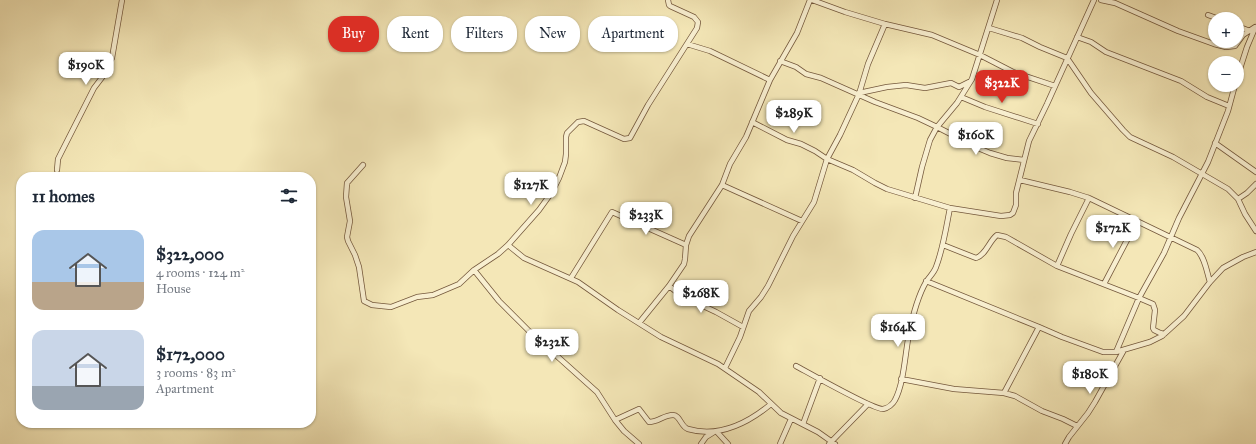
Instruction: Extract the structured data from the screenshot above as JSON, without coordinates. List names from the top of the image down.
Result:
{
  "page": {
    "map_buttons": ["+", "−"],
    "chip": [
      "Buy",
      "Rent",
      "Filters",
      "New",
      "Apartment"
    ],
    "price": [
      "$190K",
      "$322K",
      "$289K",
      "$160K",
      "$127K",
      "$233K",
      "$172K",
      "$268K",
      "$164K",
      "$232K",
      "$180K"
    ],
    "heading": "11 homes",
    "list": [
      {
        "name": "$322,000",
        "note": "4 rooms · 124 m² · House"
      },
      {
        "name": "$172,000",
        "note": "3 rooms · 83 m² · Apartment"
      }
    ]
  }
}
